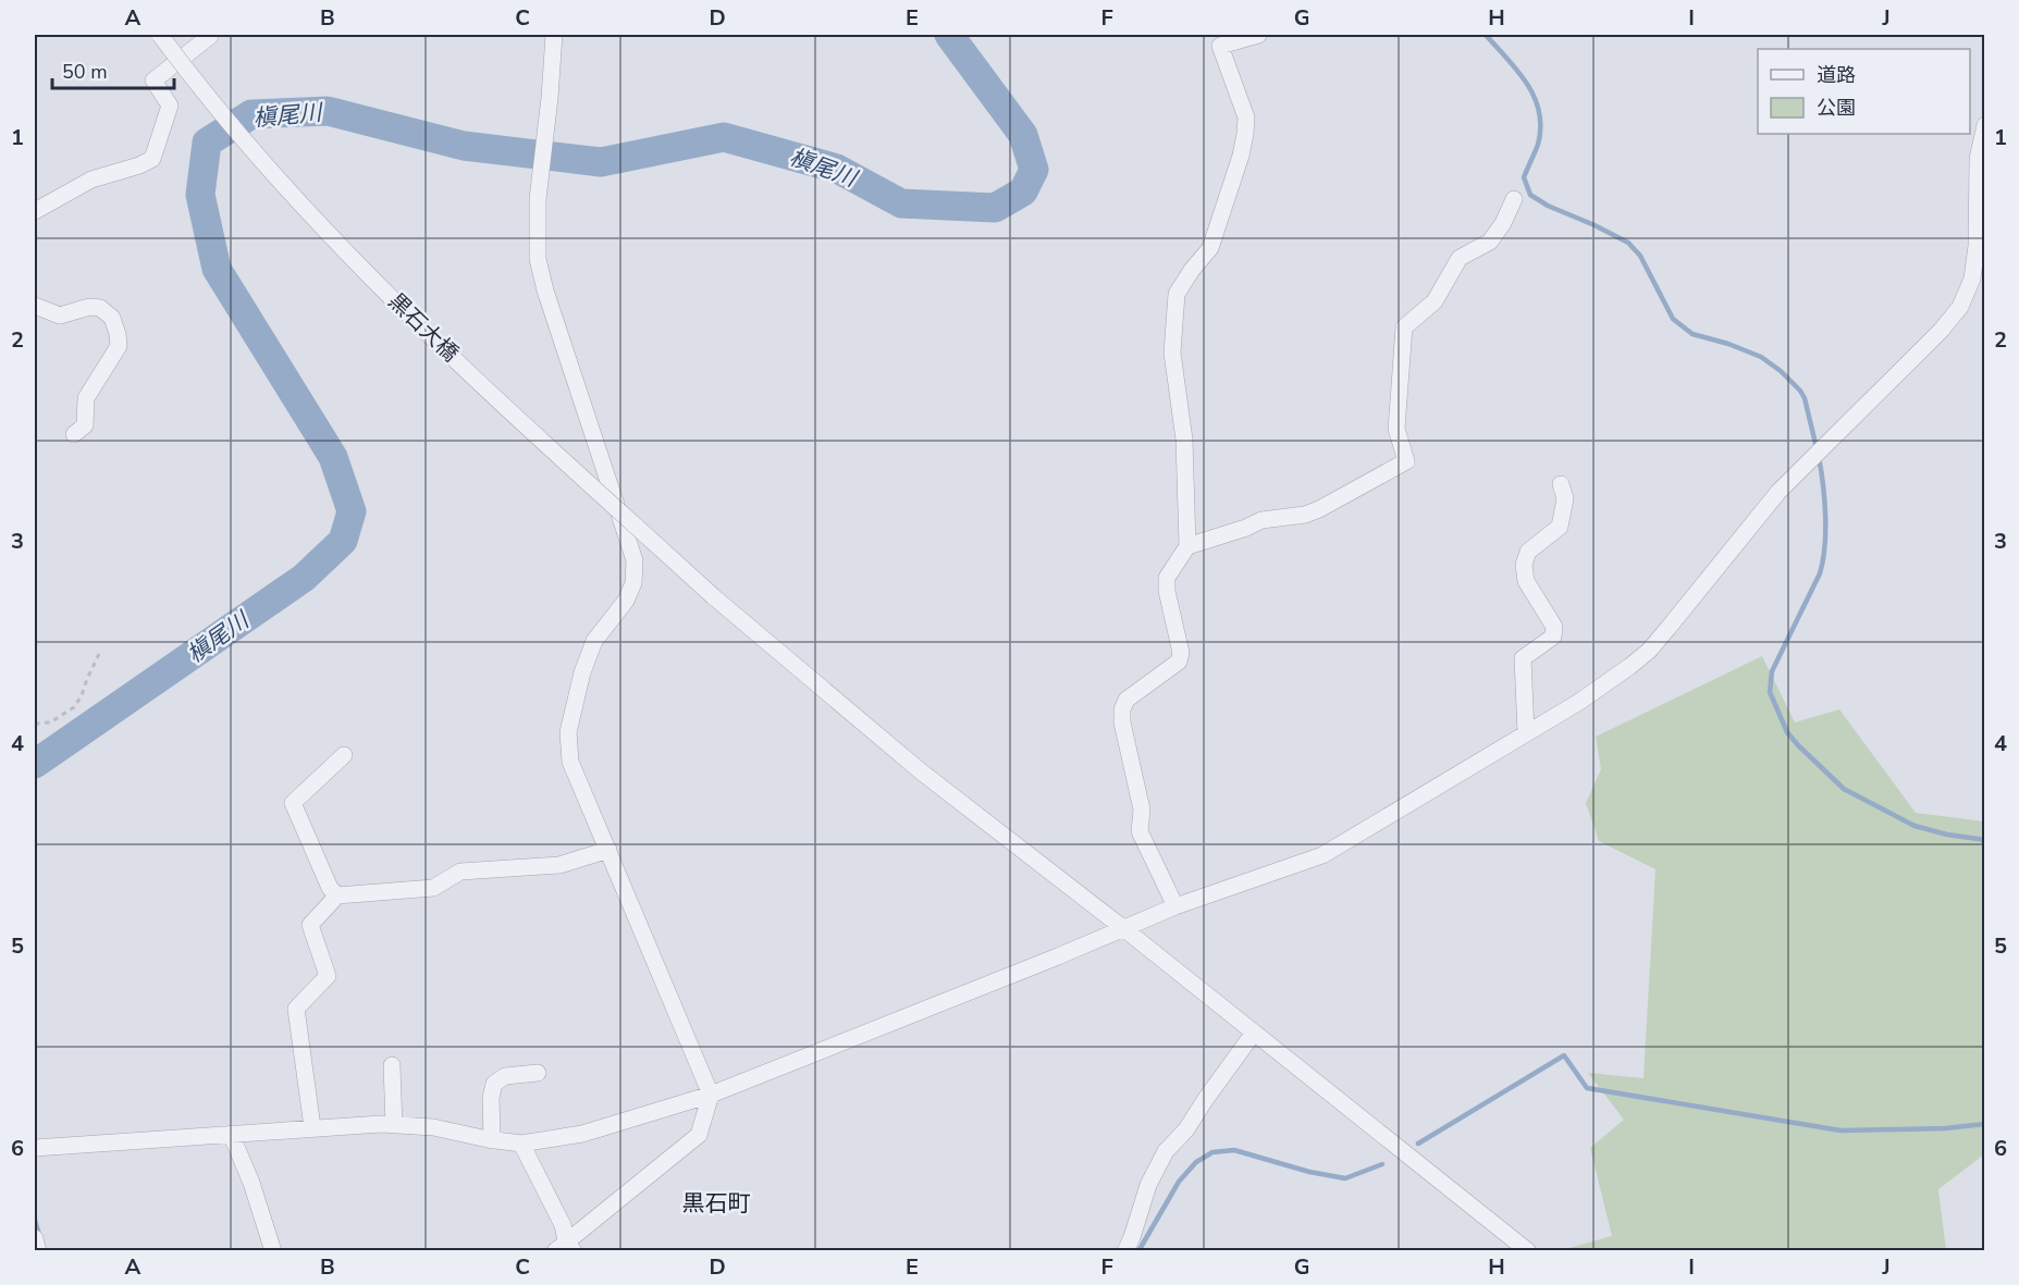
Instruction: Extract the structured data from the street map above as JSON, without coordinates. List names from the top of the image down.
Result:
{
  "streets": {
    "street": ["黒石大橋"]
  },
  "districts": ["黒石町"],
  "water": ["槇尾川"],
  "legend": ["道路", "公園"],
  "scale_bar": "50 m",
  "grid": {
    "columns": [
      "A",
      "B",
      "C",
      "D",
      "E",
      "F",
      "G",
      "H",
      "I",
      "J"
    ],
    "rows": [
      "1",
      "2",
      "3",
      "4",
      "5",
      "6"
    ]
  }
}
